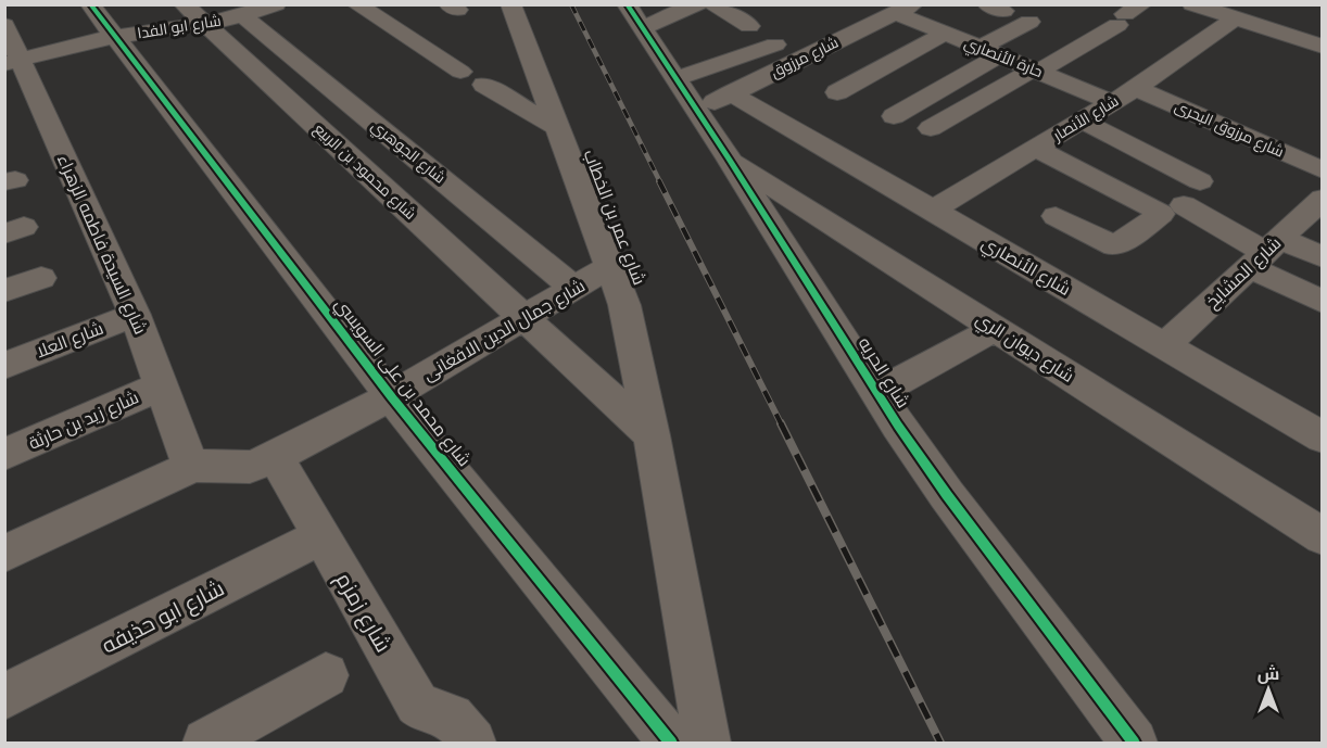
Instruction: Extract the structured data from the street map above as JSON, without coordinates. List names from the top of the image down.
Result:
{
  "streets": {
    "street": [
      "شارع ابو الفدا",
      "شارع مرزوق",
      "حارة الأنصاري",
      "شارع الأنصار",
      "شارع مرزوق البحرى",
      "شارع الجوهري",
      "شارع محمود بن الربيع",
      "شارع عمر بن الخطاب",
      "شارع السيدة فاطمه الزهراء",
      "شارع الأنصاري",
      "شارع المشايخ",
      "شارع جمال الدين الافغانى",
      "شارع العلا",
      "شارع ديوان الري",
      "شارع الحريه",
      "شارع محمد بن على السويسي",
      "شارع زيد بن حارثة",
      "شارع زمزم",
      "شارع ابو حذيفه"
    ]
  },
  "crossings": [
    ["شارع ابو الفدا", "شارع الجوهري"],
    ["شارع ابو الفدا", "شارع محمود بن الربيع"],
    ["شارع ابو الفدا", "شارع السيدة فاطمه الزهراء"],
    ["شارع ابو الفدا", "شارع محمد بن على السويسي"],
    ["شارع مرزوق", "حارة الأنصاري"],
    ["شارع مرزوق", "شارع الأنصاري"],
    ["شارع مرزوق", "شارع الحريه"],
    ["حارة الأنصاري", "شارع الأنصار"],
    ["شارع الأنصار", "شارع مرزوق البحرى"],
    ["شارع الأنصار", "شارع الأنصاري"],
    ["شارع الجوهري", "شارع جمال الدين الافغانى"],
    ["شارع محمود بن الربيع", "شارع عمر بن الخطاب"],
    ["شارع محمود بن الربيع", "شارع جمال الدين الافغانى"],
    ["شارع عمر بن الخطاب", "شارع جمال الدين الافغانى"],
    ["شارع السيدة فاطمه الزهراء", "شارع جمال الدين الافغانى"],
    ["شارع السيدة فاطمه الزهراء", "شارع العلا"],
    ["شارع السيدة فاطمه الزهراء", "شارع زيد بن حارثة"],
    ["شارع الأنصاري", "شارع المشايخ"],
    ["شارع جمال الدين الافغانى", "شارع محمد بن على السويسي"],
    ["شارع جمال الدين الافغانى", "شارع زمزم"],
    ["شارع ديوان الري", "شارع الحريه"],
    ["شارع زمزم", "شارع ابو حذيفه"]
  ],
  "north": "top"
}
